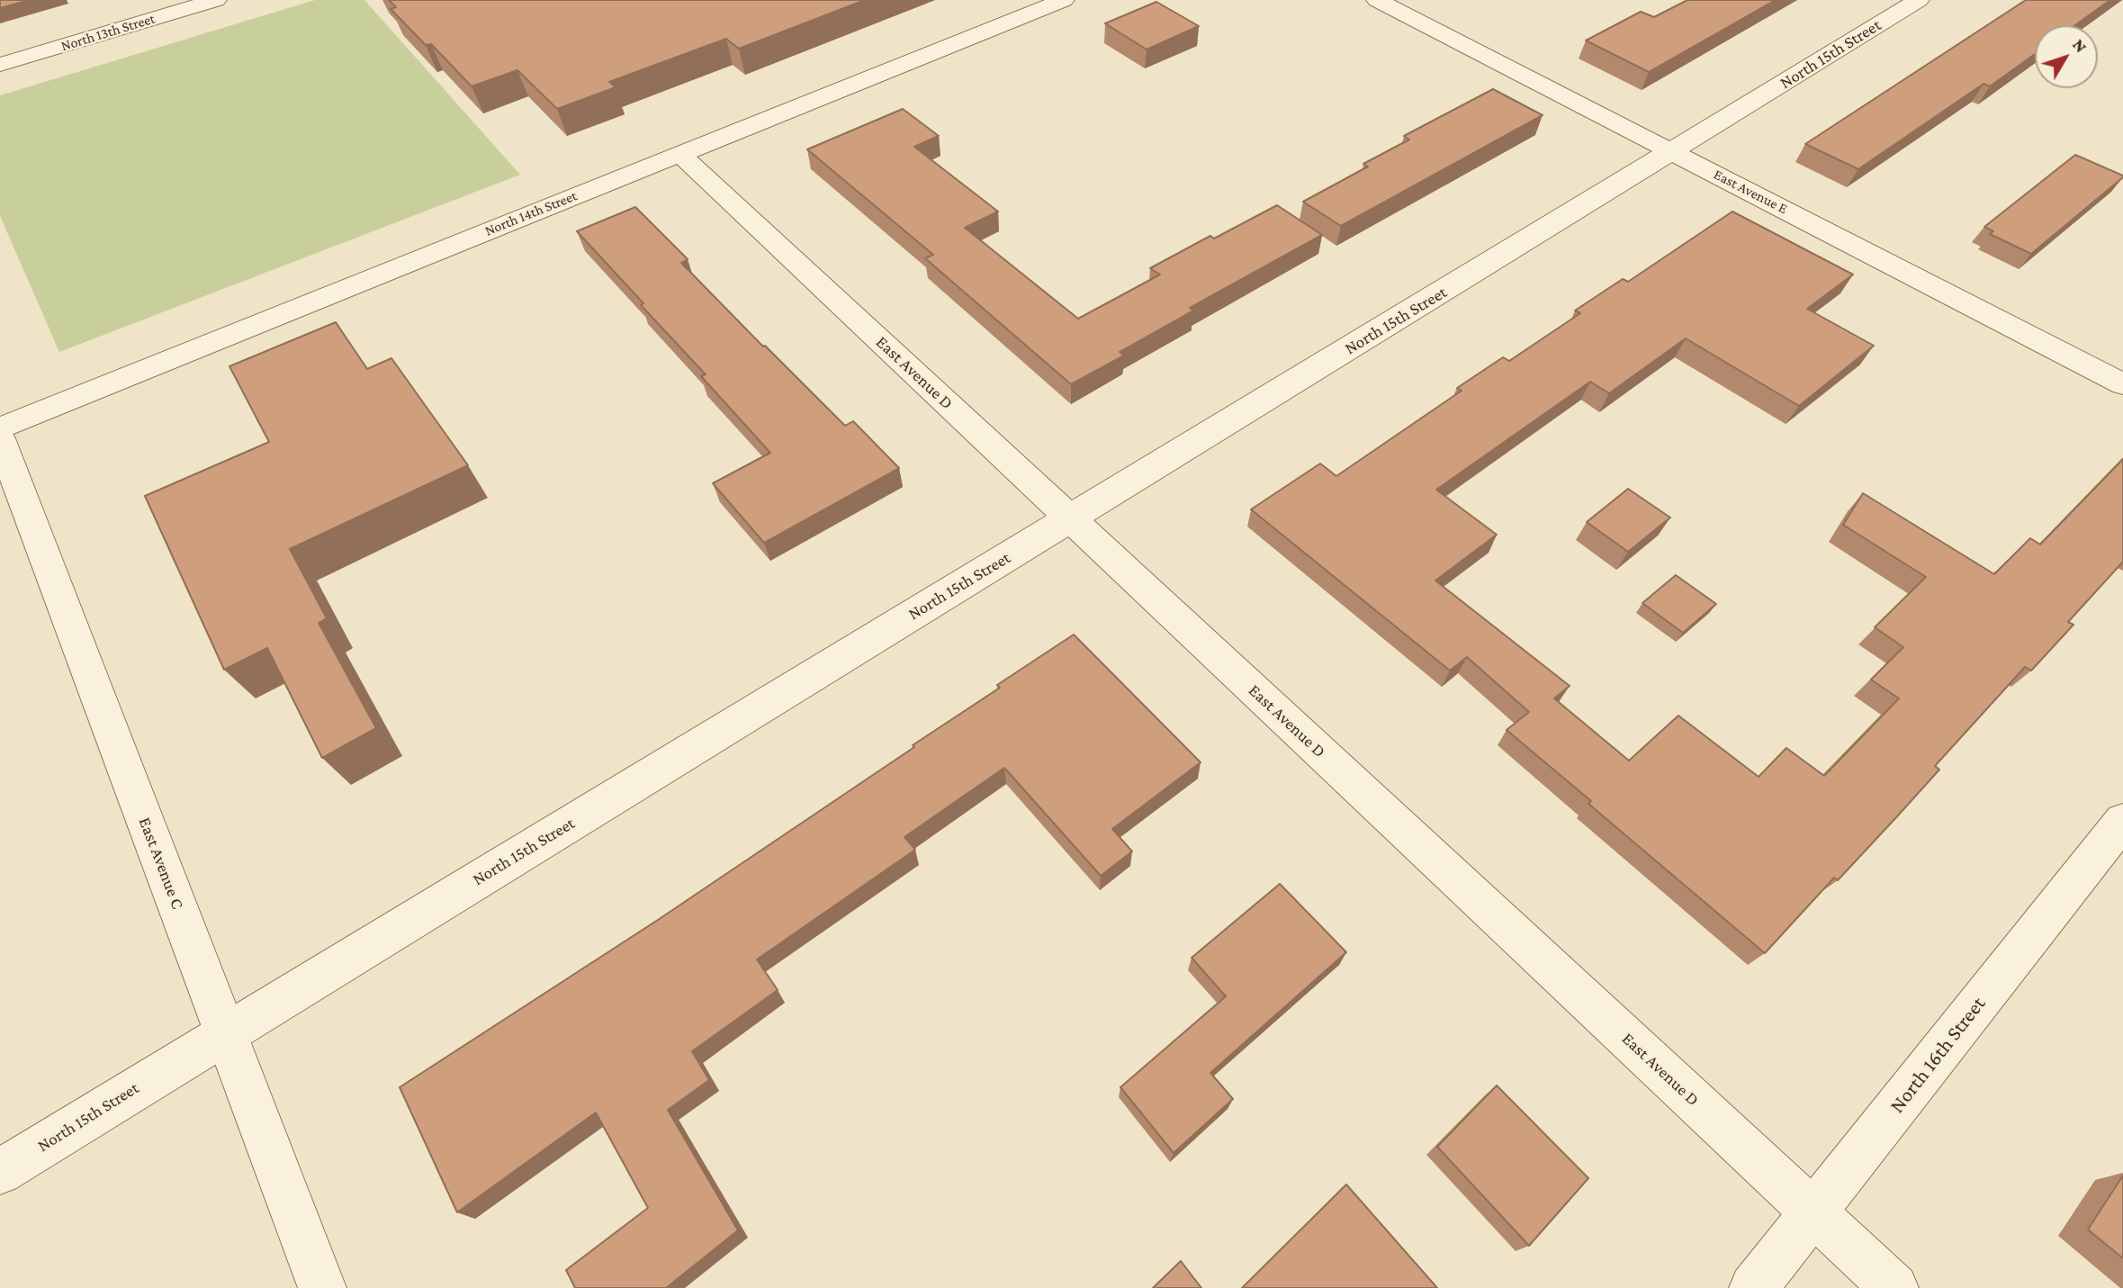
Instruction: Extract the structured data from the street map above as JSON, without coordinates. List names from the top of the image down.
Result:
{
  "streets": {
    "street": [
      "North 13th Street",
      "North 15th Street",
      "East Avenue E",
      "North 14th Street",
      "East Avenue D",
      "East Avenue C",
      "North 16th Street"
    ]
  },
  "crossings": [
    ["North 15th Street", "East Avenue E"],
    ["North 15th Street", "East Avenue D"],
    ["North 15th Street", "East Avenue C"],
    ["North 14th Street", "East Avenue D"],
    ["East Avenue D", "North 16th Street"]
  ],
  "north": "top right"
}
